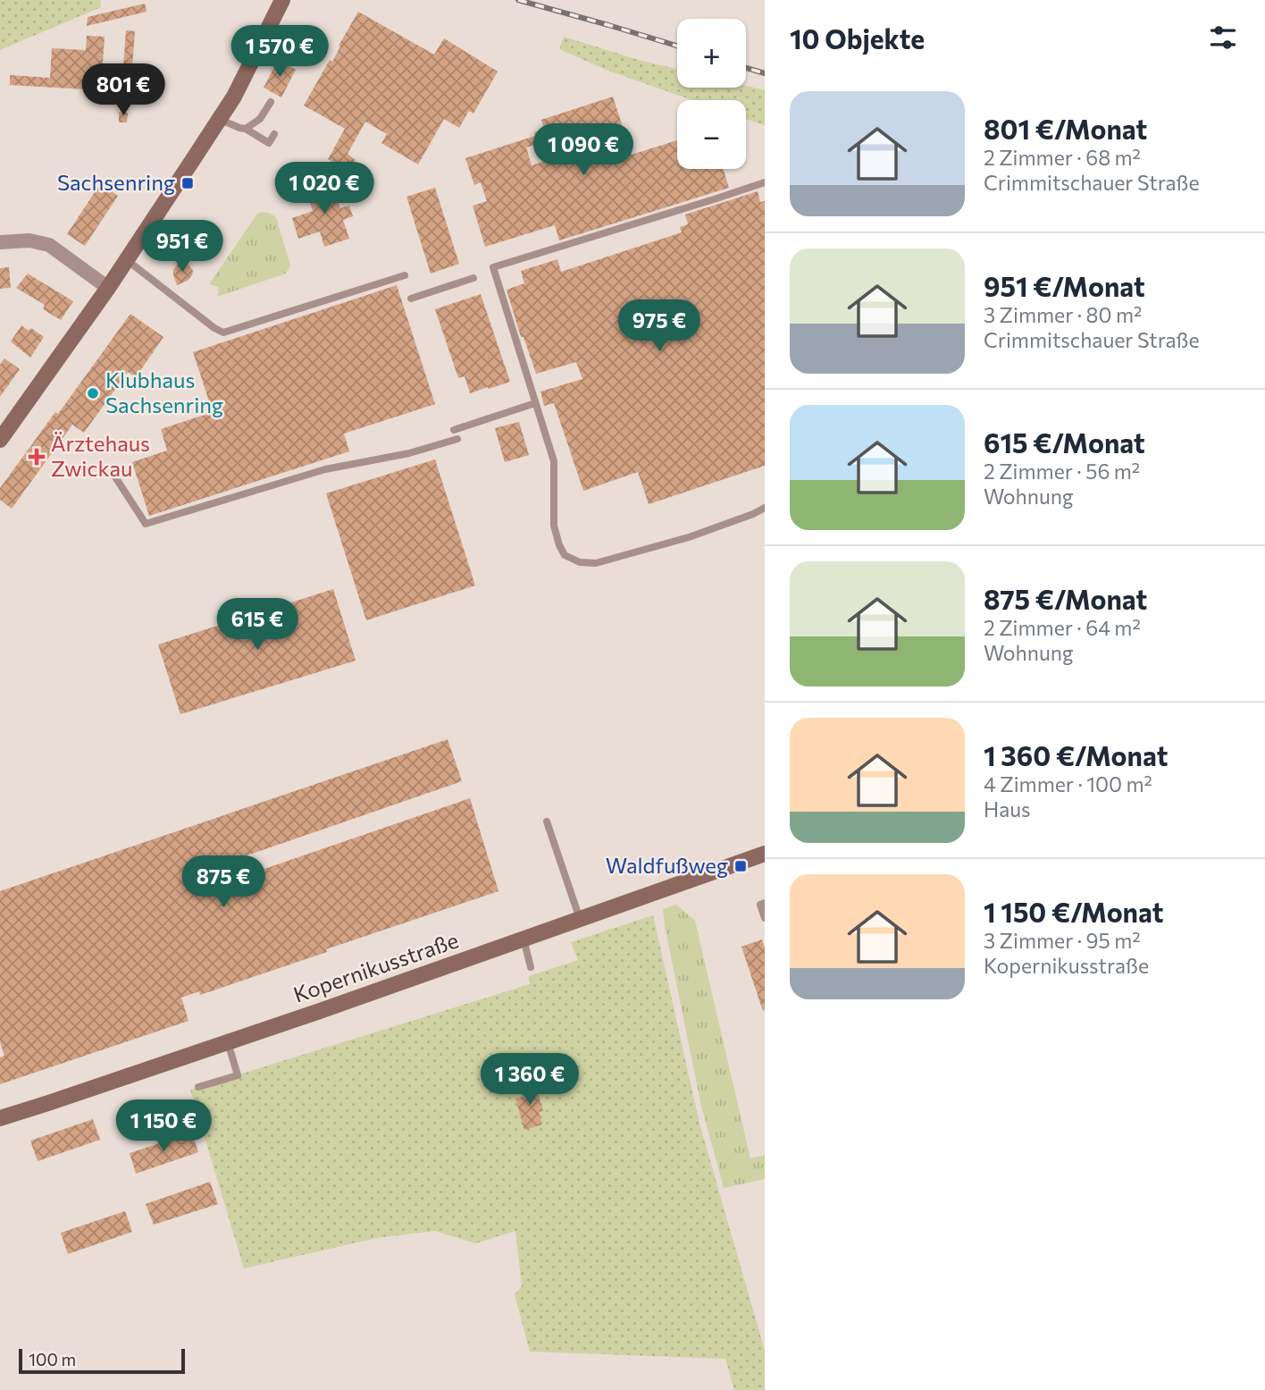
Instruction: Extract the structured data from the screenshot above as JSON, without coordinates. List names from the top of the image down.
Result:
{
  "streets": {
    "street": ["Kopernikusstraße"]
  },
  "places": {
    "transit": ["Sachsenring", "Waldfußweg"],
    "other": ["Klubhaus Sachsenring"],
    "health": ["Ärztehaus Zwickau"]
  },
  "scale_bar": "100 m",
  "page": {
    "heading": "10 Objekte",
    "map_buttons": ["+", "−"],
    "price": [
      "1 570 €",
      "801 €",
      "1 090 €",
      "1 020 €",
      "951 €",
      "975 €",
      "615 €",
      "875 €",
      "1 360 €",
      "1 150 €"
    ],
    "list": [
      {
        "name": "801 €/Monat",
        "note": "2 Zimmer · 68 m² · Crimmitschauer Straße"
      },
      {
        "name": "951 €/Monat",
        "note": "3 Zimmer · 80 m² · Crimmitschauer Straße"
      },
      {
        "name": "615 €/Monat",
        "note": "2 Zimmer · 56 m² · Wohnung"
      },
      {
        "name": "875 €/Monat",
        "note": "2 Zimmer · 64 m² · Wohnung"
      },
      {
        "name": "1 360 €/Monat",
        "note": "4 Zimmer · 100 m² · Haus"
      },
      {
        "name": "1 150 €/Monat",
        "note": "3 Zimmer · 95 m² · Kopernikusstraße"
      }
    ],
    "scale": "100 m"
  }
}
